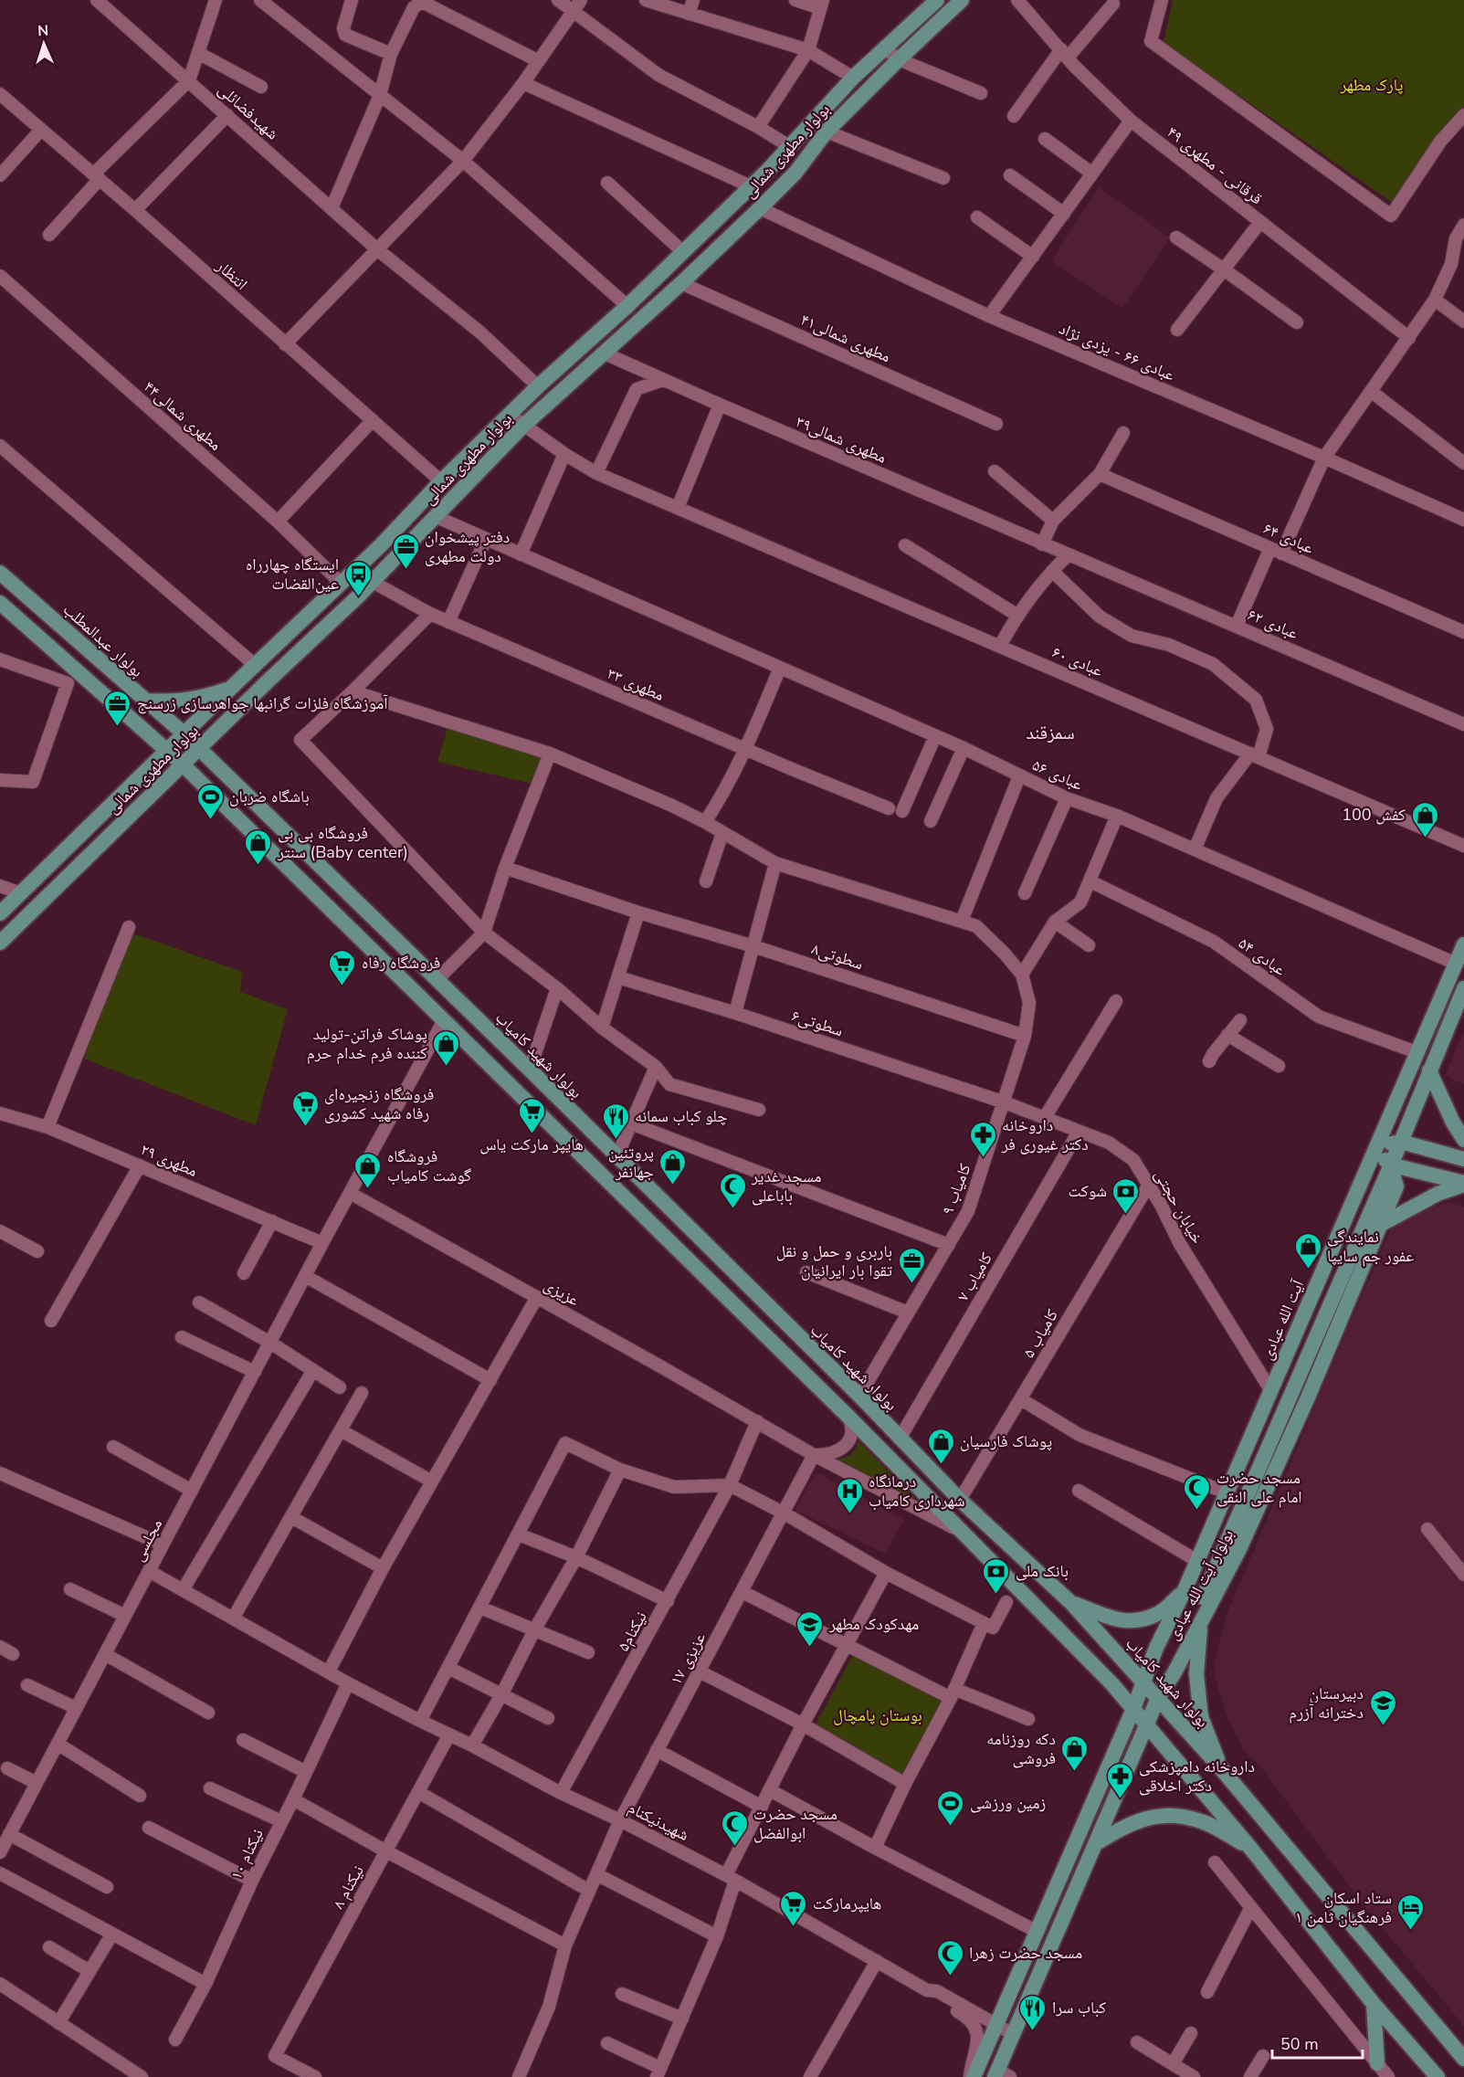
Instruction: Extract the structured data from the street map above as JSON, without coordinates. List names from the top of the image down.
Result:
{
  "streets": {
    "main road": [
      "بولوار مطهری شمالی",
      "بولوار عبدالمطلب",
      "بولوار شهید کامیاب",
      "آیت الله عبادی",
      "بولوار آیت الله عبادی"
    ],
    "street": [
      "شهیدفضائلی",
      "قرقانی - مطهری ۴۹",
      "انتظار",
      "مطهری شمالی۴۱",
      "عبادی ۶۶ - یزدی نژاد",
      "مطهری شمالی۴۴",
      "مطهری شمالی۳۹",
      "عبادی ۶۴",
      "عبادی ۶۲",
      "عبادی ۶۰",
      "مطهری ۳۳",
      "عبادی ۵۶",
      "سطوتی۸",
      "عبادی ۵۴",
      "سطوتی۶",
      "مطهری ۲۹",
      "کامیاب ۹",
      "خیابان حجتی",
      "کامیاب ۷",
      "عزیزی",
      "کامیاب ۵",
      "مجلسی",
      "نیکنام۵",
      "عزیزی ۱۷",
      "شهیدنیکنام",
      "نیکنام ۱۰",
      "نیکنام ۸"
    ]
  },
  "crossings": [
    ["شهیدفضائلی", "بولوار مطهری شمالی"],
    ["بولوار مطهری شمالی", "انتظار"],
    ["بولوار مطهری شمالی", "مطهری شمالی۴۱"],
    ["بولوار مطهری شمالی", "عبادی ۶۶ - یزدی نژاد"],
    ["بولوار مطهری شمالی", "مطهری شمالی۴۴"],
    ["بولوار مطهری شمالی", "مطهری شمالی۳۹"],
    ["بولوار مطهری شمالی", "بولوار عبدالمطلب"],
    ["بولوار مطهری شمالی", "عبادی ۶۰"],
    ["بولوار مطهری شمالی", "مطهری ۳۳"],
    ["بولوار مطهری شمالی", "عبادی ۵۶"],
    ["بولوار مطهری شمالی", "بولوار شهید کامیاب"],
    ["مطهری شمالی۳۹", "عبادی ۶۲"],
    ["بولوار عبدالمطلب", "بولوار شهید کامیاب"],
    ["عبادی ۵۶", "آیت الله عبادی"],
    ["سطوتی۸", "کامیاب ۹"],
    ["عبادی ۵۴", "آیت الله عبادی"],
    ["سطوتی۶", "کامیاب ۹"],
    ["سطوتی۶", "خیابان حجتی"],
    ["بولوار شهید کامیاب", "کامیاب ۹"],
    ["بولوار شهید کامیاب", "کامیاب ۷"],
    ["بولوار شهید کامیاب", "آیت الله عبادی"],
    ["بولوار شهید کامیاب", "کامیاب ۵"],
    ["بولوار شهید کامیاب", "بولوار آیت الله عبادی"],
    ["مطهری ۲۹", "مجلسی"],
    ["کامیاب ۹", "خیابان حجتی"],
    ["خیابان حجتی", "کامیاب ۷"],
    ["خیابان حجتی", "آیت الله عبادی"],
    ["خیابان حجتی", "کامیاب ۵"],
    ["عزیزی", "مجلسی"],
    ["عزیزی", "نیکنام۵"],
    ["عزیزی", "عزیزی ۱۷"],
    ["مجلسی", "شهیدنیکنام"],
    ["نیکنام۵", "شهیدنیکنام"],
    ["عزیزی ۱۷", "شهیدنیکنام"],
    ["شهیدنیکنام", "نیکنام ۱۰"],
    ["شهیدنیکنام", "نیکنام ۸"]
  ],
  "districts": ["سمزقند"],
  "parks": ["پارک مطهر", "بوستان پامچال"],
  "places": {
    "office": ["دفتر پیشخوان دولت مطهری", "آموزشگاه فلزات گرانبها جواهرسازی زرسنج", "باربری و حمل و نقل تقوا بار ایرانیان"],
    "bus stop": ["ایستگاه چهارراه عین‌القضات"],
    "sports": ["باشگاه ضربان", "زمین ورزشی"],
    "shop": [
      "کفش 100",
      "فروشگاه بی بی سنتر (Baby center)",
      "پوشاک فراتن-تولید کننده فرم خدام حرم",
      "پروتئین جهانفر",
      "فروشگاه گوشت کامیاب",
      "نمایندگی عفور جم سایپا",
      "پوشاک فارسیان",
      "دکه روزنامه فروشی"
    ],
    "supermarket": [
      "فروشگاه رفاه",
      "فروشگاه زنجیره‌ای رفاه شهید کشوری",
      "هایپر مارکت یاس",
      "هایپرمارکت"
    ],
    "restaurant": ["چلو کباب سمانه", "کباب سرا"],
    "pharmacy": ["داروخانه دکتر غیوری فر", "داروخانه دامپزشکی دکتر اخلاقی"],
    "mosque": [
      "مسجد غدیر باباعلی",
      "مسجد حضرت امام علی النقی",
      "مسجد حضرت ابوالفضل",
      "مسجد حضرت زهرا"
    ],
    "bank": ["شوكت", "بانک ملی"],
    "hospital": ["درمانگاه شهرداری کامیاب"],
    "school or university": ["مهدکودک مطهر", "دبیرستان دخترانه آزرم"],
    "hotel": ["ستاد اسکان فرهنگیان ثامن ۱"]
  },
  "scale_bar": "50 m",
  "north": "top"
}
